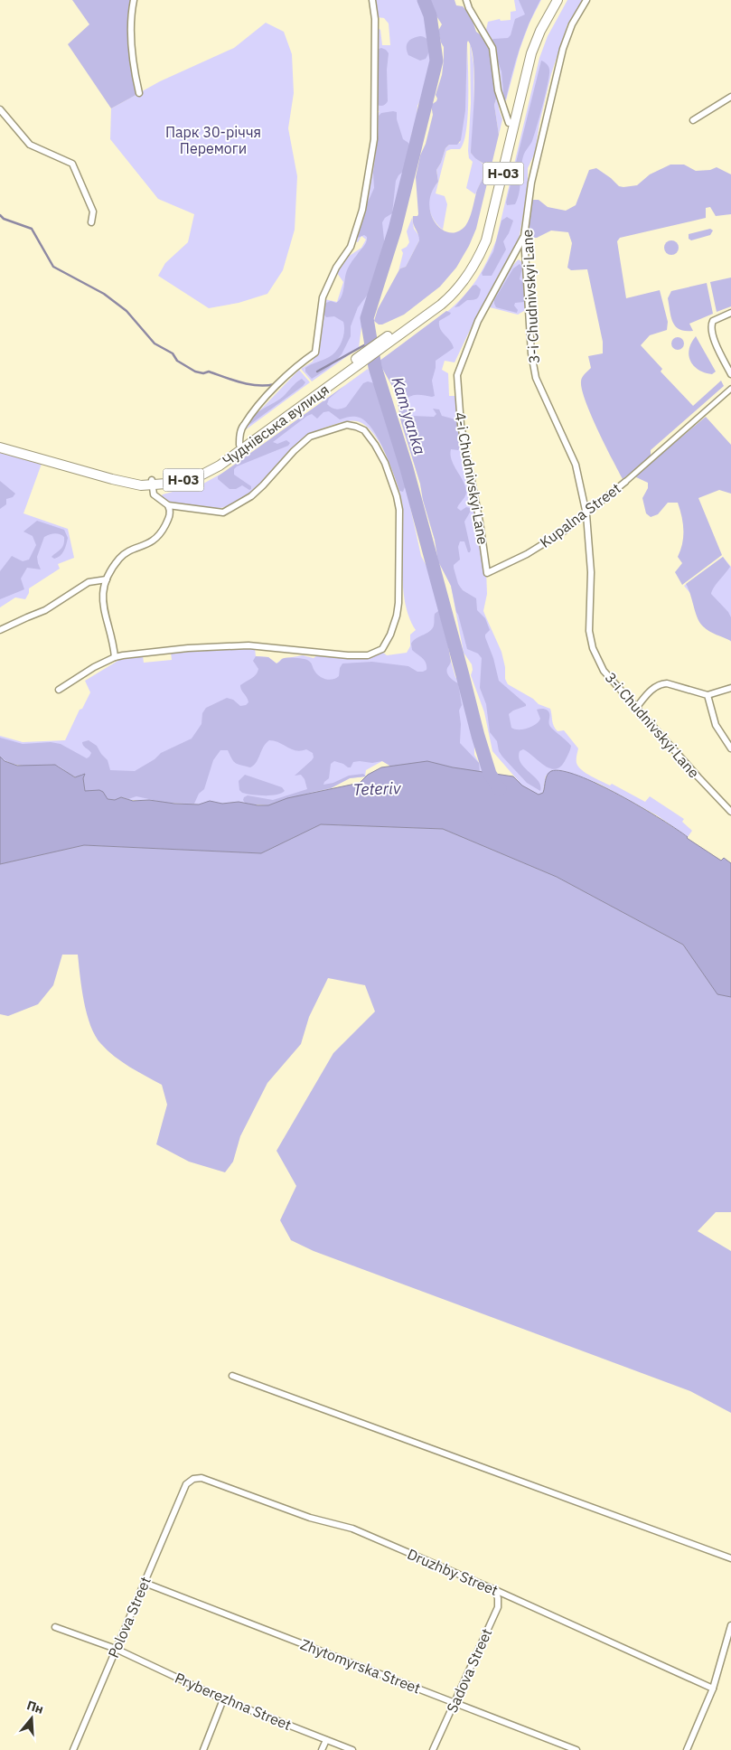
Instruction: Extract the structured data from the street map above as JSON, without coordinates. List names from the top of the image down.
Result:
{
  "streets": {
    "main road": ["Н-03", "Чуднівська вулиця"],
    "street": [
      "3-i Chudnivskyi Lane",
      "4-i Chudnivskyi Lane",
      "Kupalna Street",
      "Druzhby Street",
      "Polova Street",
      "Zhytomyrska Street",
      "Sadova Street",
      "Pryberezhna Street"
    ]
  },
  "crossings": [
    ["Н-03", "Чуднівська вулиця"],
    ["3-i Chudnivskyi Lane", "4-i Chudnivskyi Lane"],
    ["3-i Chudnivskyi Lane", "Kupalna Street"],
    ["4-i Chudnivskyi Lane", "Kupalna Street"],
    ["Druzhby Street", "Polova Street"],
    ["Druzhby Street", "Sadova Street"],
    ["Polova Street", "Zhytomyrska Street"],
    ["Polova Street", "Pryberezhna Street"],
    ["Zhytomyrska Street", "Sadova Street"]
  ],
  "water": ["Kam'yanka", "Teteriv"],
  "parks": ["Парк 30-річчя Перемоги"],
  "north": "top"
}
